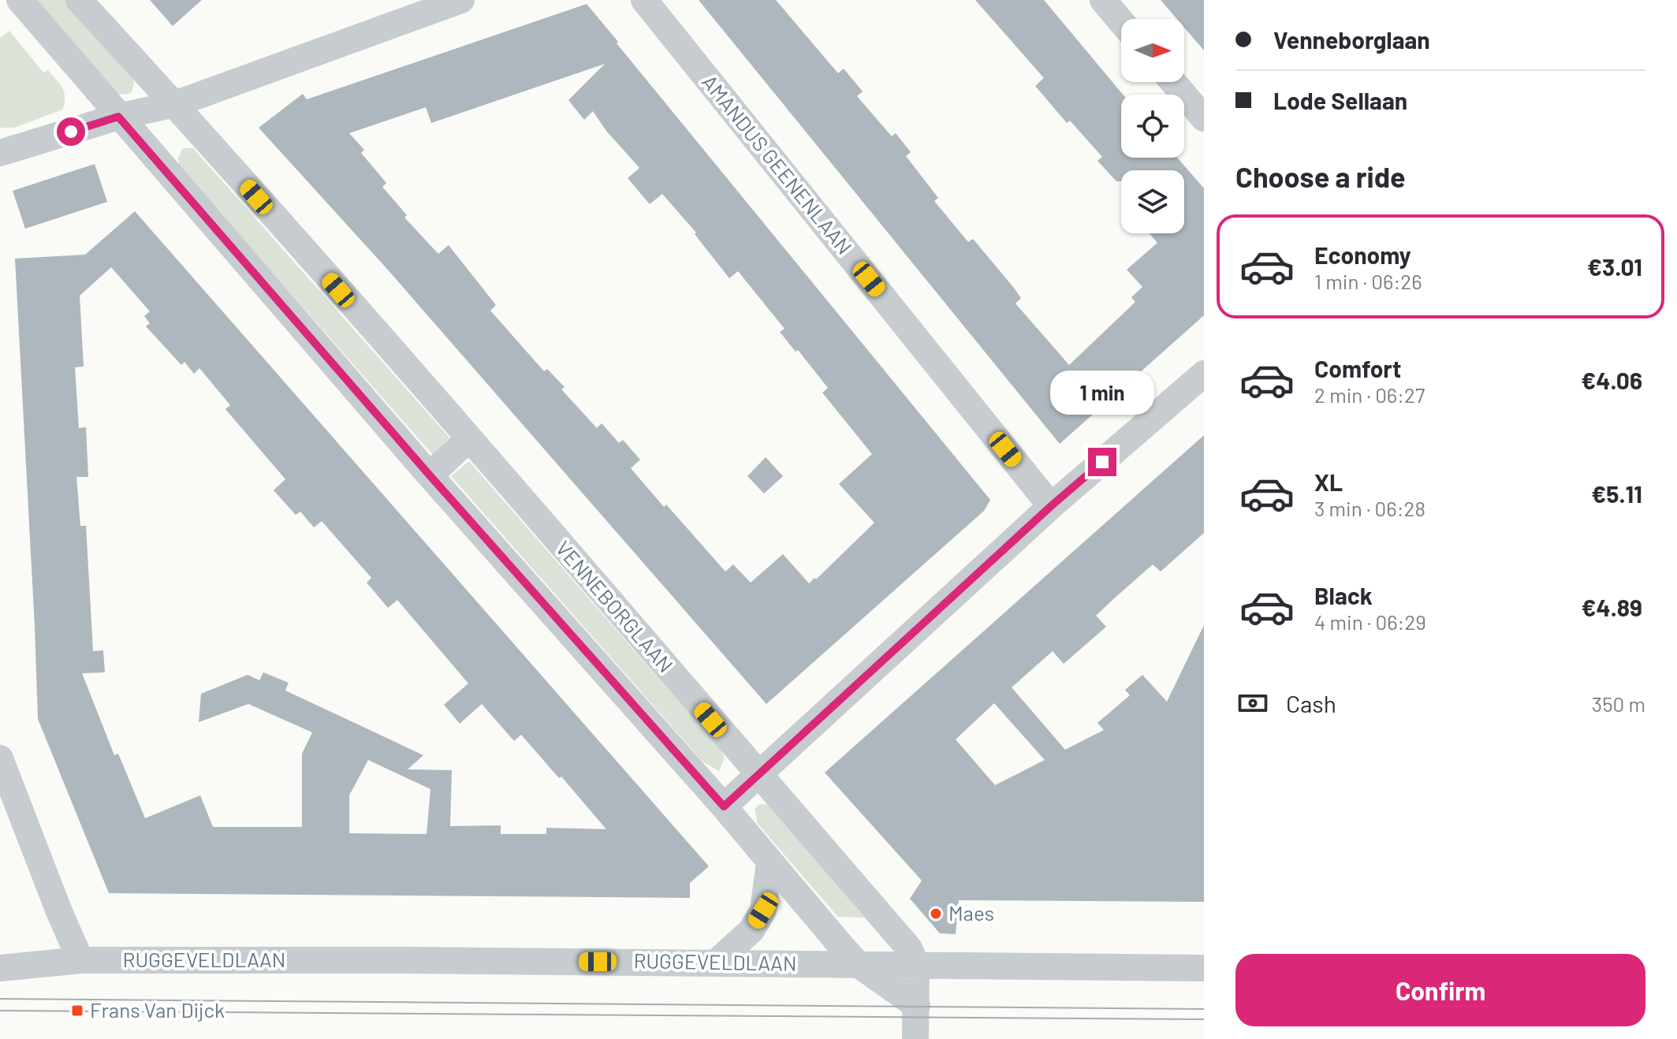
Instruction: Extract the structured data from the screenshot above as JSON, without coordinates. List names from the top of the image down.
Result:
{
  "streets": {
    "street": ["AMANDUS GEENENLAAN", "VENNEBORGLAAN", "RUGGEVELDLAAN"]
  },
  "crossings": [
    ["VENNEBORGLAAN", "RUGGEVELDLAAN"]
  ],
  "places": {
    "other": ["Maes"],
    "transit": ["Frans Van Dijck"]
  },
  "north": "right",
  "page": {
    "banner": ["Venneborglaan", "Lode Sellaan"],
    "heading": "Choose a ride",
    "list": [
      {
        "name": "Economy",
        "note": "1 min · 06:26",
        "value": "€3.01"
      },
      {
        "name": "Comfort",
        "note": "2 min · 06:27",
        "value": "€4.06"
      },
      {
        "name": "XL",
        "note": "3 min · 06:28",
        "value": "€5.11"
      },
      {
        "name": "Black",
        "note": "4 min · 06:29",
        "value": "€4.89"
      }
    ],
    "bubble": "1 min",
    "pay": ["Cash", "350 m"],
    "buttons": "Confirm"
  }
}
